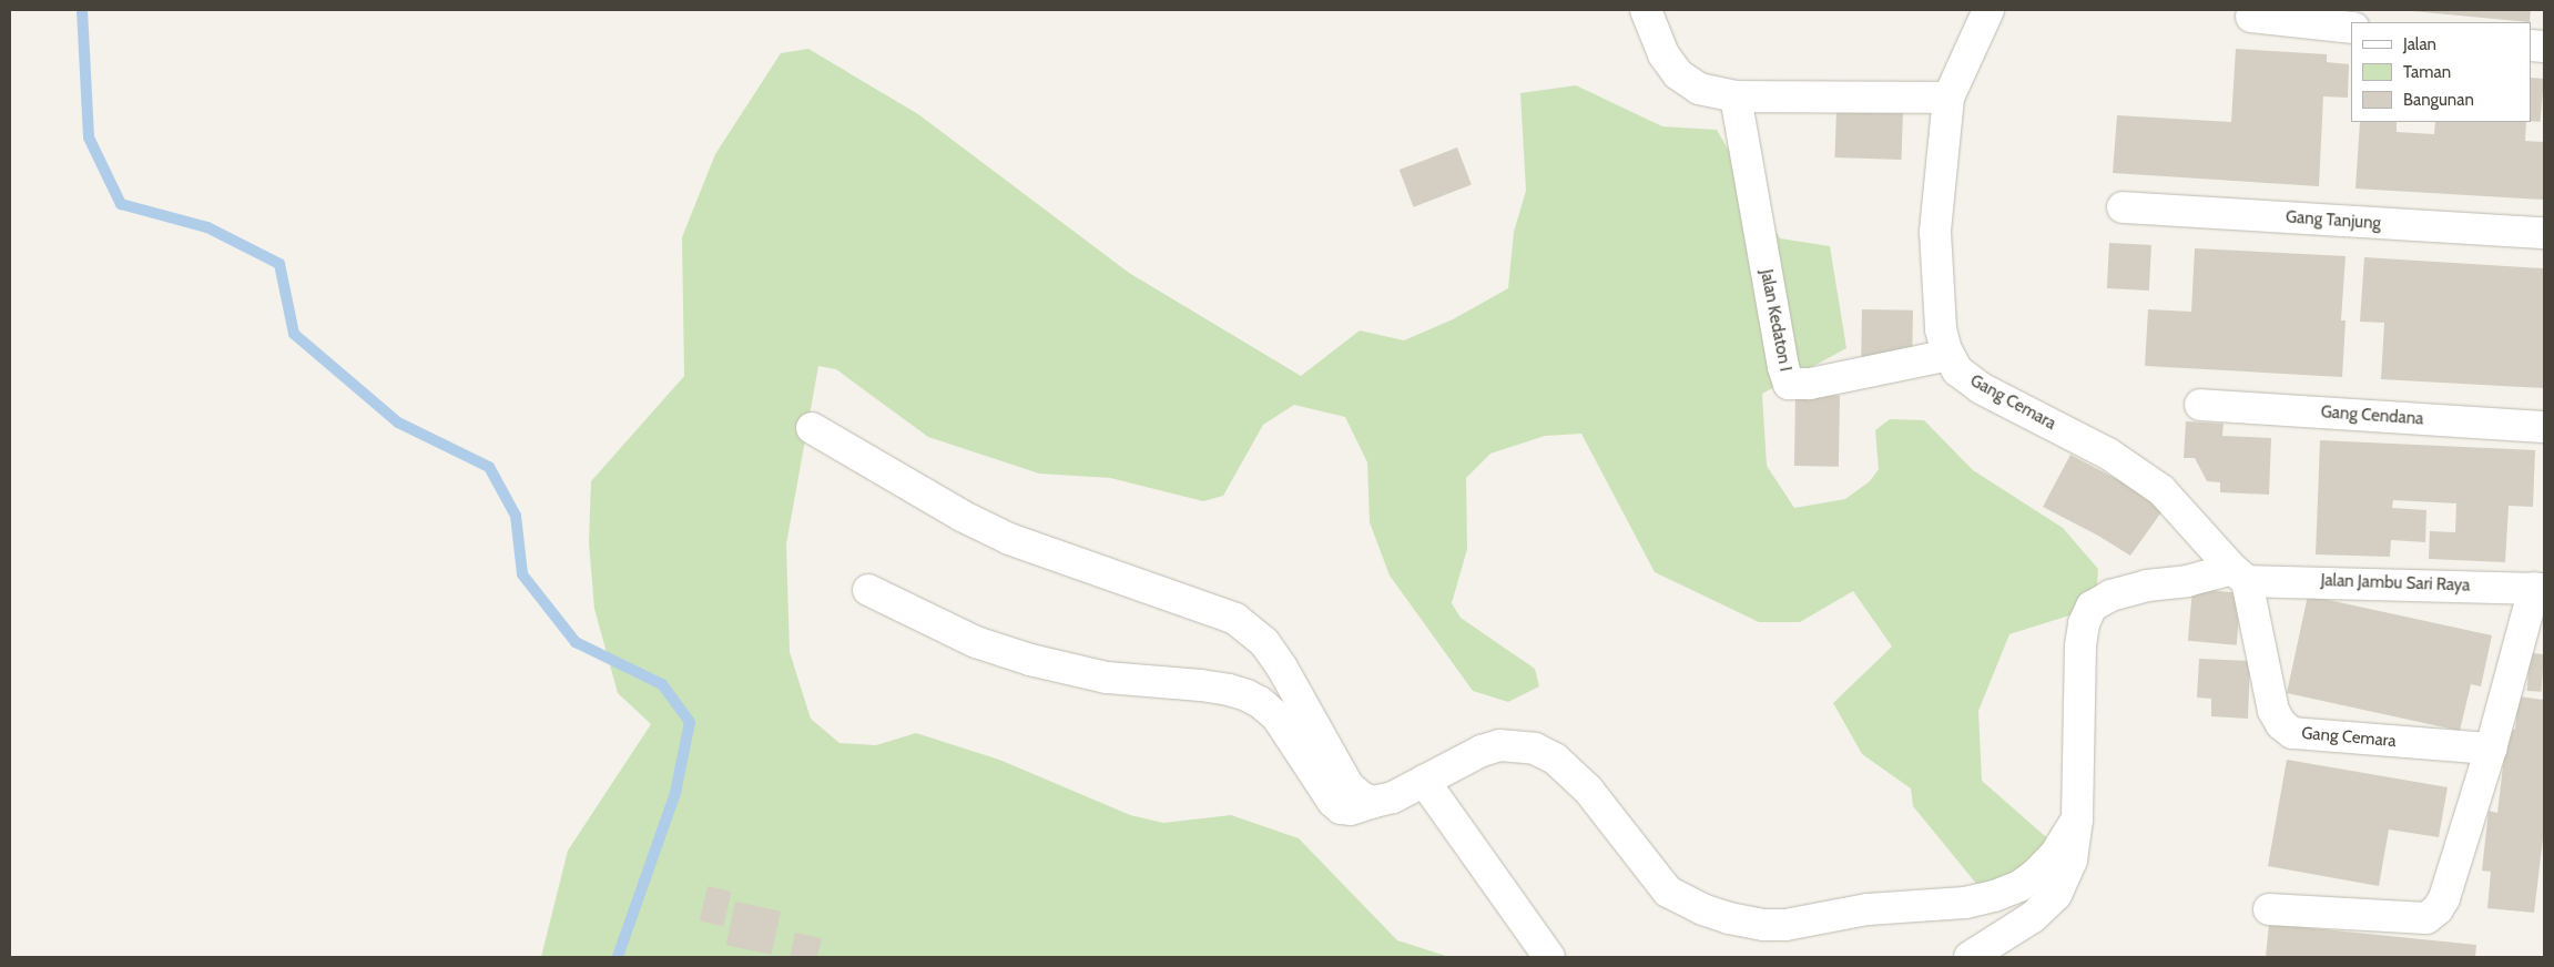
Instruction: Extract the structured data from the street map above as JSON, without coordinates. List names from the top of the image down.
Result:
{
  "streets": {
    "street": [
      "Gang Tanjung",
      "Jalan Kedaton I",
      "Gang Cemara",
      "Gang Cendana",
      "Jalan Jambu Sari Raya"
    ]
  },
  "crossings": [
    ["Jalan Kedaton I", "Gang Cemara"],
    ["Gang Cemara", "Jalan Jambu Sari Raya"]
  ],
  "legend": ["Jalan", "Taman", "Bangunan"]
}
